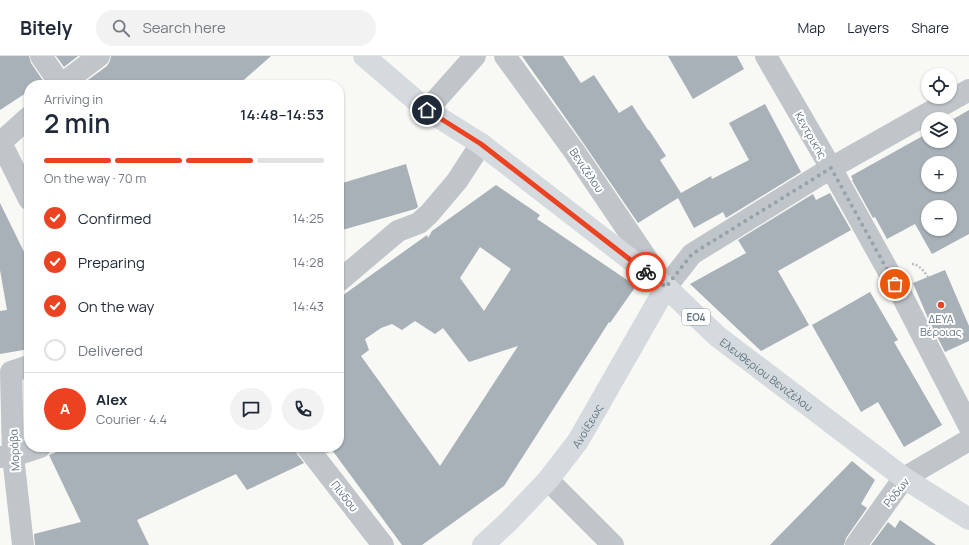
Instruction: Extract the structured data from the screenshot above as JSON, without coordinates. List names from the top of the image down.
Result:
{
  "streets": {
    "main road": ["ΕΟ4", "Ελευθερίου Βενιζέλου", "Ανοίξεως"],
    "street": [
      "Κεντρικής",
      "Βενιζέλου",
      "Μοράβα",
      "Ρόδων",
      "Πίνδου"
    ]
  },
  "crossings": [
    ["Βενιζέλου", "Ελευθερίου Βενιζέλου"],
    ["Βενιζέλου", "Ανοίξεως"],
    ["Ελευθερίου Βενιζέλου", "Ανοίξεως"],
    ["Ελευθερίου Βενιζέλου", "Ρόδων"]
  ],
  "places": ["ΔΕΥΑ Βέροιας"],
  "page": {
    "header": "Bitely",
    "search": "Search here",
    "nav": ["Map", "Layers", "Share"],
    "map_buttons": ["+", "−"],
    "heading": ["2 min", "Arriving in", "14:48–14:53"],
    "panel": ["Alex", "Courier · 4.4"],
    "bar": "On the way · 70 m",
    "list": [
      ["Confirmed", "14:25"],
      ["Preparing", "14:28"],
      ["On the way", "14:43"],
      "Delivered"
    ],
    "round": "A"
  }
}
